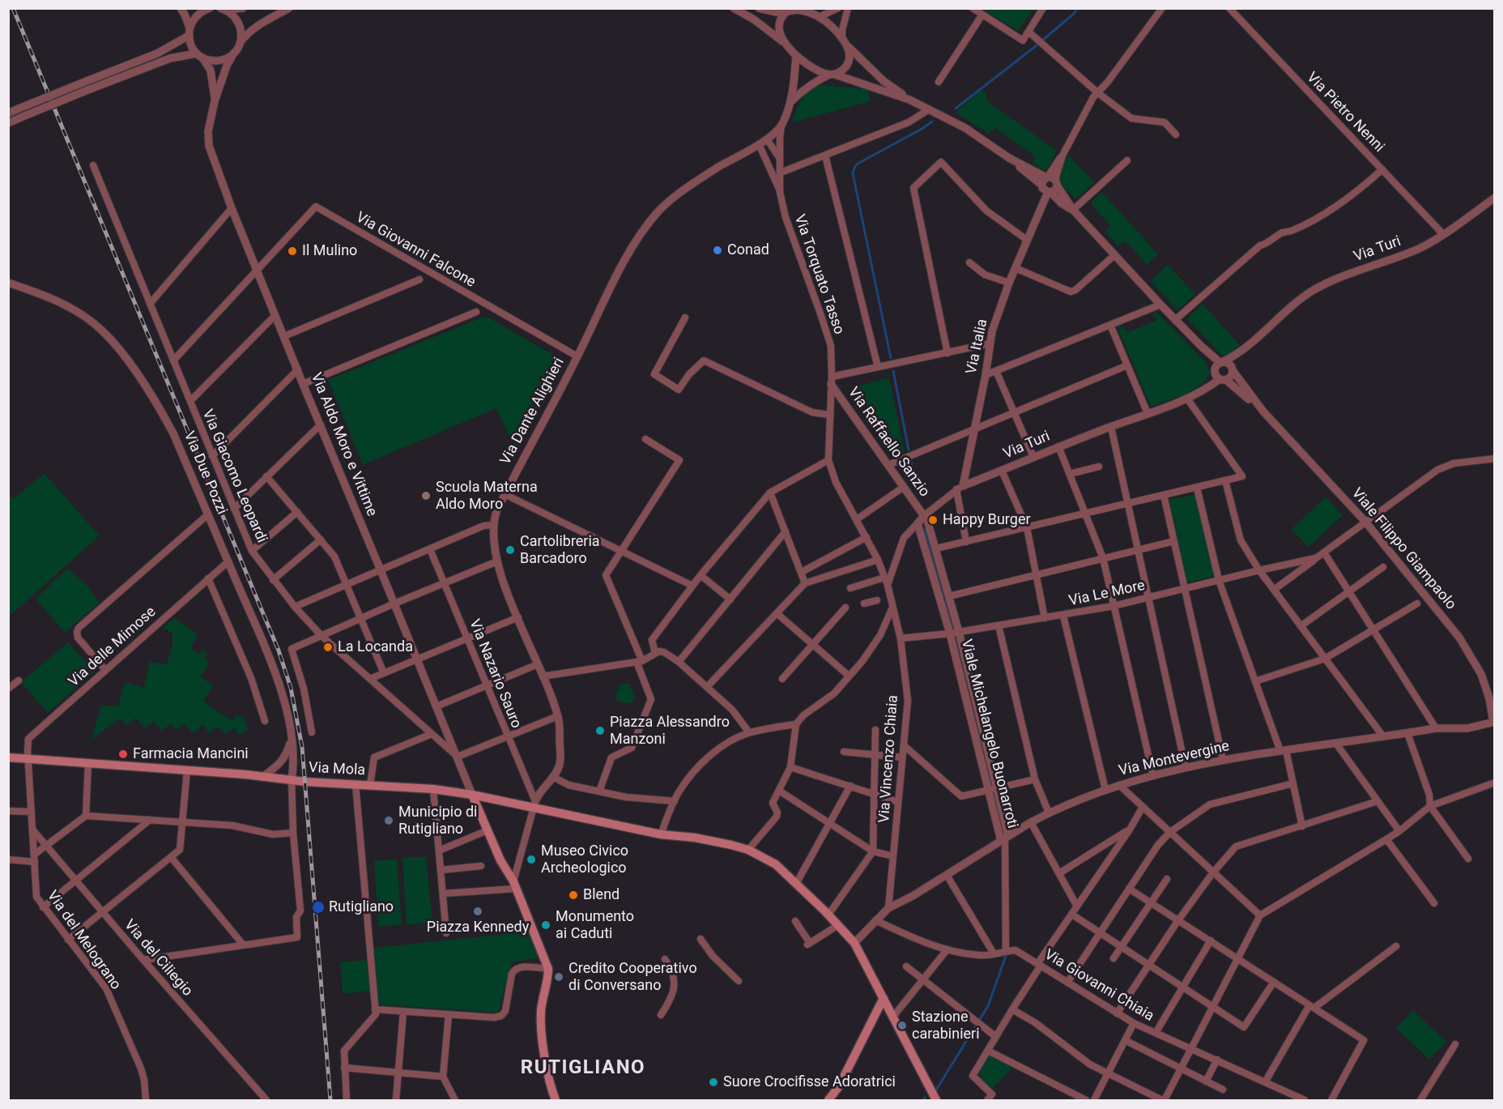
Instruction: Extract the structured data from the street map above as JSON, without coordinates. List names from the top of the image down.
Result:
{
  "streets": {
    "main road": ["Via Mola"],
    "street": [
      "Via Pietro Nenni",
      "Via Turi",
      "Via Giovanni Falcone",
      "Via Torquato Tasso",
      "Via Italia",
      "Via Dante Alighieri",
      "Via Raffaello Sanzio",
      "Via Aldo Moro e Vittime",
      "Via Due Pozzi",
      "Via Giacomo Leopardi",
      "Viale Filippo Giampaolo",
      "Via Le More",
      "Via delle Mimose",
      "Via Nazario Sauro",
      "Viale Michelangelo Buonarroti",
      "Via Vincenzo Chiaia",
      "Via Montevergine",
      "Via del Melograno",
      "Via del Ciliegio",
      "Via Giovanni Chiaia"
    ]
  },
  "crossings": [
    ["Via Pietro Nenni", "Via Turi"],
    ["Via Turi", "Via Torquato Tasso"],
    ["Via Turi", "Via Italia"],
    ["Via Turi", "Via Raffaello Sanzio"],
    ["Via Turi", "Viale Filippo Giampaolo"],
    ["Via Turi", "Viale Michelangelo Buonarroti"],
    ["Via Turi", "Via Vincenzo Chiaia"],
    ["Via Giovanni Falcone", "Via Dante Alighieri"],
    ["Via Giovanni Falcone", "Via Aldo Moro e Vittime"],
    ["Via Torquato Tasso", "Via Dante Alighieri"],
    ["Via Torquato Tasso", "Via Raffaello Sanzio"],
    ["Via Torquato Tasso", "Via Vincenzo Chiaia"],
    ["Via Dante Alighieri", "Via Nazario Sauro"],
    ["Via Dante Alighieri", "Via Mola"],
    ["Via Raffaello Sanzio", "Via Le More"],
    ["Via Raffaello Sanzio", "Viale Michelangelo Buonarroti"],
    ["Via Raffaello Sanzio", "Via Montevergine"],
    ["Via Aldo Moro e Vittime", "Via Giacomo Leopardi"],
    ["Via Aldo Moro e Vittime", "Via Mola"],
    ["Via Due Pozzi", "Via delle Mimose"],
    ["Via Due Pozzi", "Via Mola"],
    ["Viale Filippo Giampaolo", "Via Le More"],
    ["Viale Filippo Giampaolo", "Via Montevergine"],
    ["Via Le More", "Viale Michelangelo Buonarroti"],
    ["Via Le More", "Via Vincenzo Chiaia"],
    ["Via delle Mimose", "Via Mola"],
    ["Via delle Mimose", "Via del Melograno"],
    ["Via Nazario Sauro", "Via Mola"],
    ["Viale Michelangelo Buonarroti", "Via Montevergine"],
    ["Via Vincenzo Chiaia", "Via Montevergine"],
    ["Via Montevergine", "Via Mola"],
    ["Via Mola", "Via del Melograno"],
    ["Via del Melograno", "Via del Ciliegio"]
  ],
  "districts": ["RUTIGLIANO"],
  "places": [
    "Conad",
    "Il Mulino",
    "Scuola Materna Aldo Moro",
    "Happy Burger",
    "Cartolibreria Barcadoro",
    "La Locanda",
    "Piazza Alessandro Manzoni",
    "Farmacia Mancini",
    "Municipio di Rutigliano",
    "Museo Civico Archeologico",
    "Blend",
    "Rutigliano",
    "Piazza Kennedy",
    "Monumento ai Caduti",
    "Credito Cooperativo di Conversano",
    "Stazione carabinieri",
    "Suore Crocifisse Adoratrici"
  ]
}
